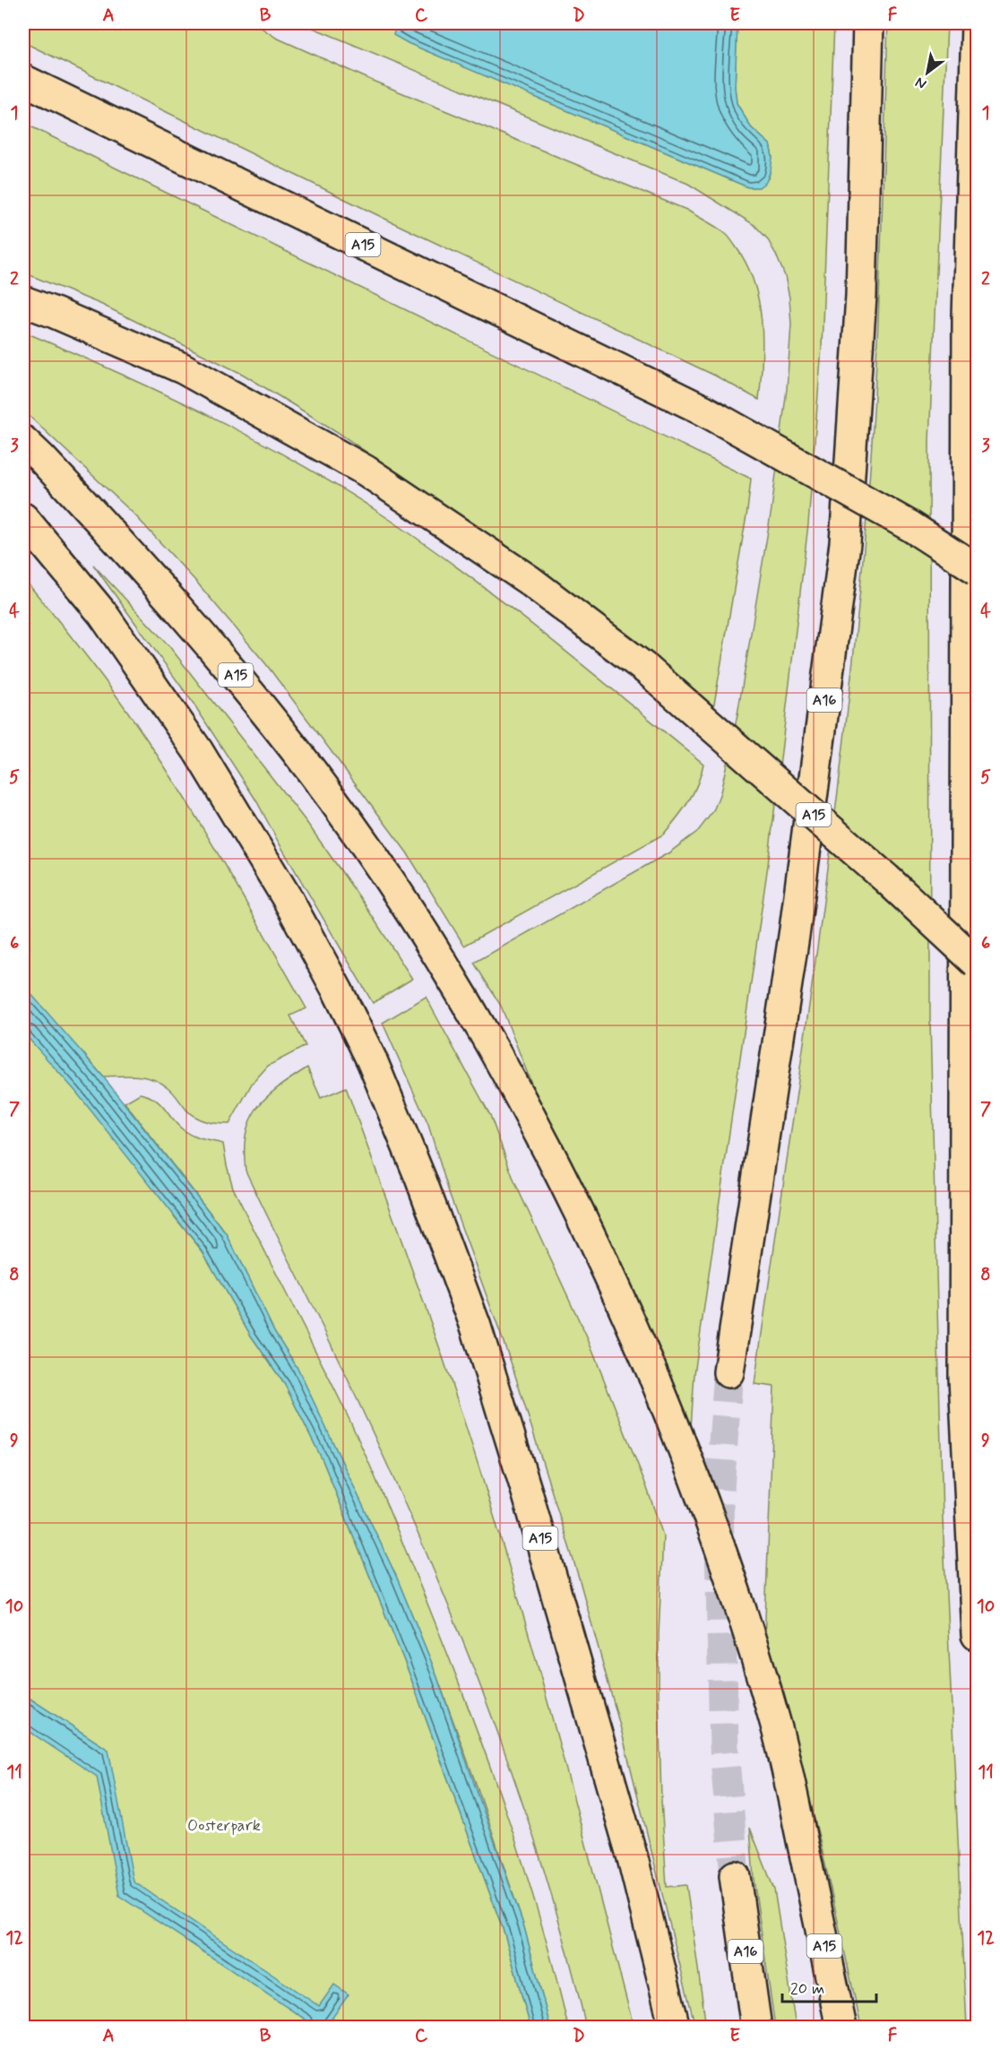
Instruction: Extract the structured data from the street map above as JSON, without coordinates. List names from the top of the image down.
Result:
{
  "streets": {
    "highway": ["A15", "A16"]
  },
  "parks": ["Oosterpark"],
  "scale_bar": "20 m",
  "north": "bottom left",
  "grid": {
    "columns": [
      "A",
      "B",
      "C",
      "D",
      "E",
      "F"
    ],
    "rows": [
      "1",
      "2",
      "3",
      "4",
      "5",
      "6",
      "7",
      "8",
      "9",
      "10",
      "11",
      "12"
    ]
  }
}
